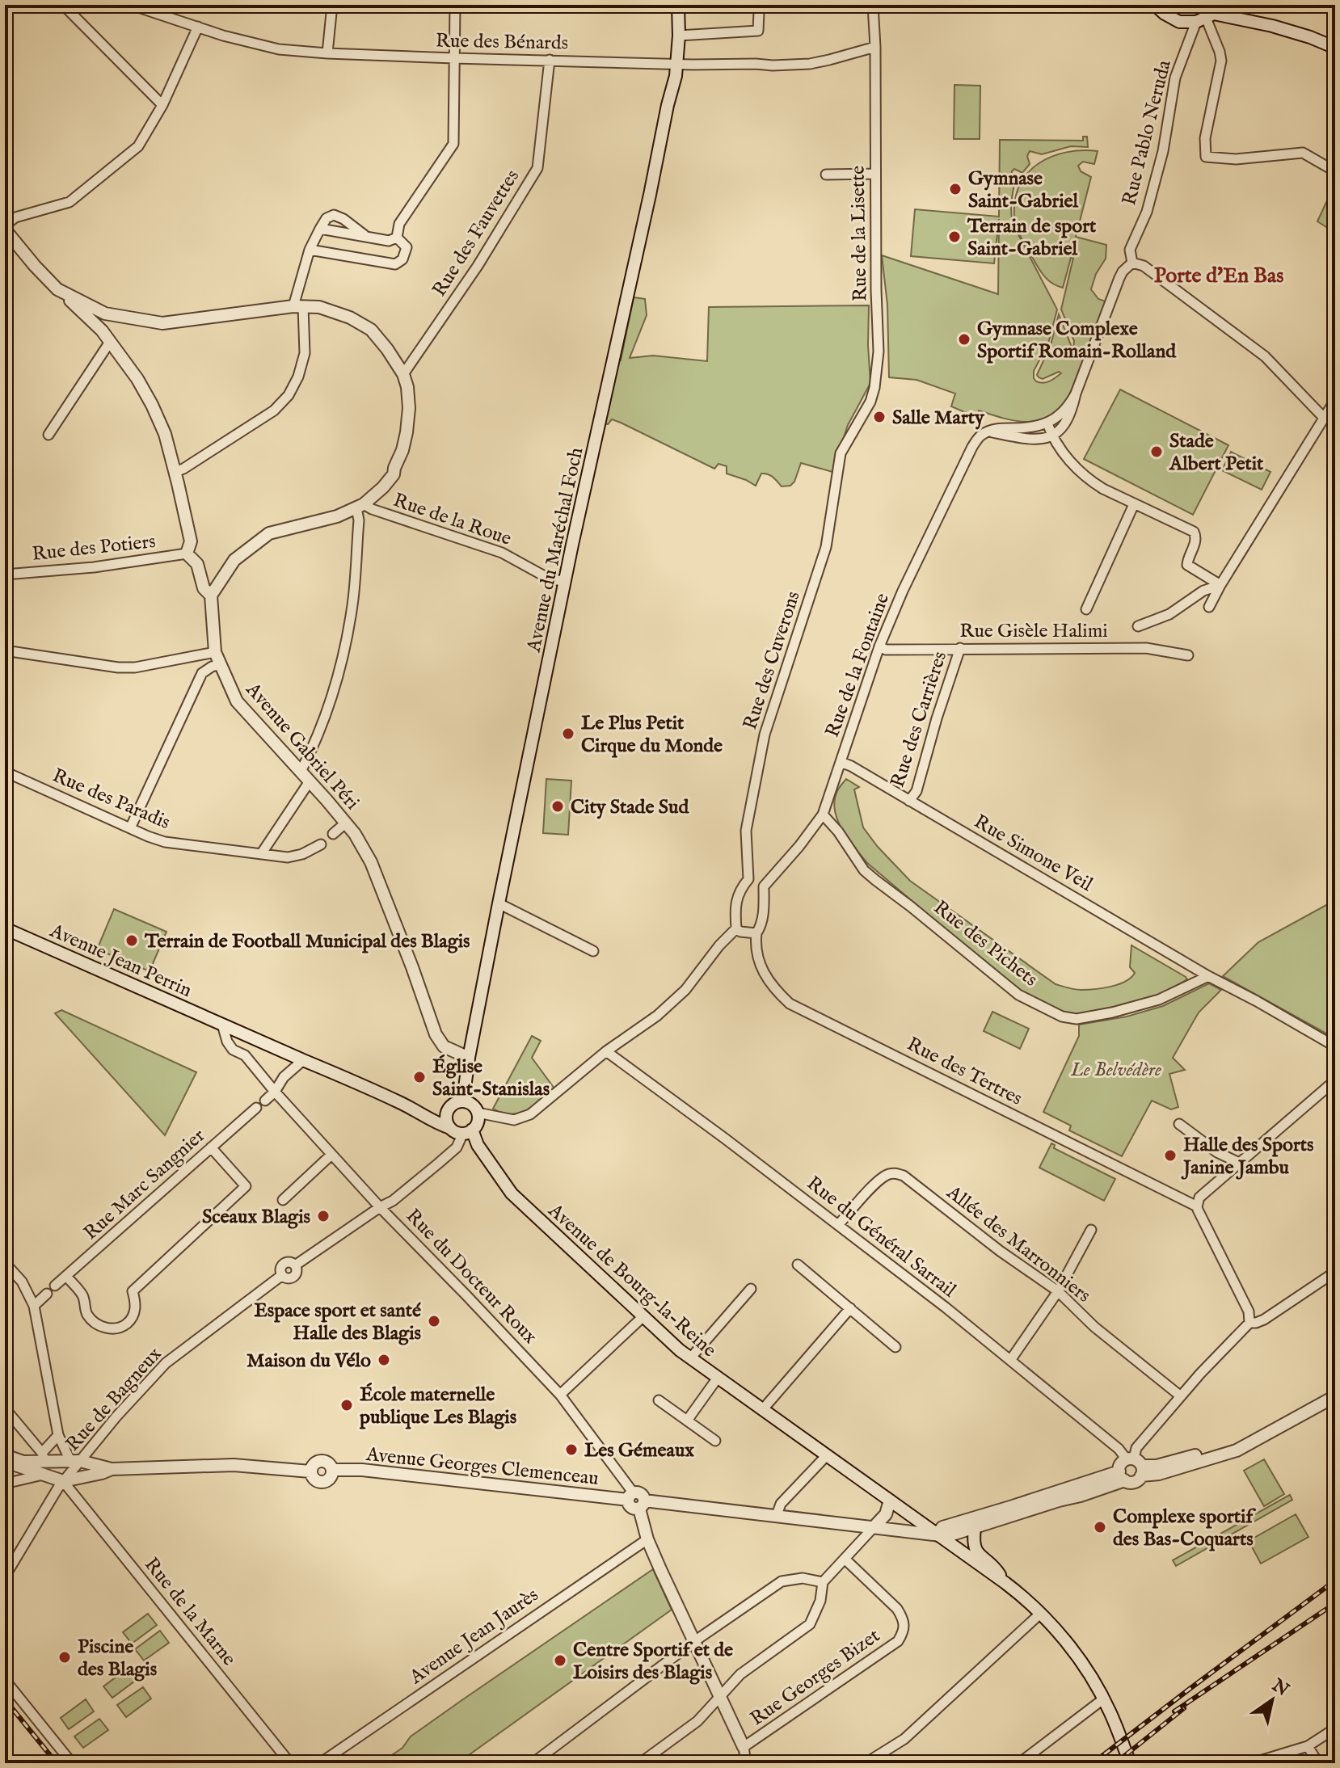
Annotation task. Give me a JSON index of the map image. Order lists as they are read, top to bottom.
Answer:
{
  "streets": {
    "street": [
      "Rue des Bénards",
      "Rue Pablo Neruda",
      "Rue des Fauvettes",
      "Rue de la Lisette",
      "Rue de la Roue",
      "Rue des Potiers",
      "Avenue du Maréchal Foch",
      "Rue Gisèle Halimi",
      "Rue des Cuverons",
      "Rue de la Fontaine",
      "Rue des Carrières",
      "Avenue Gabriel Péri",
      "Rue des Paradis",
      "Rue Simone Veil",
      "Rue des Pichets",
      "Avenue Jean Perrin",
      "Rue des Tertres",
      "Rue Marc Sangnier",
      "Rue du Général Sarrail",
      "Allée des Marronniers",
      "Rue du Docteur Roux",
      "Avenue de Bourg-la-Reine",
      "Rue de Bagneux",
      "Avenue Georges Clemenceau",
      "Rue de la Marne",
      "Avenue Jean Jaurès",
      "Rue Georges Bizet"
    ]
  },
  "crossings": [
    ["Rue des Bénards", "Rue des Fauvettes"],
    ["Rue des Bénards", "Rue de la Lisette"],
    ["Rue des Bénards", "Avenue du Maréchal Foch"],
    ["Rue de la Lisette", "Rue des Cuverons"],
    ["Rue de la Roue", "Avenue du Maréchal Foch"],
    ["Avenue du Maréchal Foch", "Avenue Gabriel Péri"],
    ["Avenue du Maréchal Foch", "Avenue Jean Perrin"],
    ["Avenue du Maréchal Foch", "Avenue de Bourg-la-Reine"],
    ["Avenue du Maréchal Foch", "Rue de Bagneux"],
    ["Rue Gisèle Halimi", "Rue de la Fontaine"],
    ["Rue Gisèle Halimi", "Rue des Carrières"],
    ["Rue de la Fontaine", "Rue Simone Veil"],
    ["Rue de la Fontaine", "Rue des Pichets"],
    ["Rue des Carrières", "Rue Simone Veil"],
    ["Rue Simone Veil", "Rue des Pichets"],
    ["Avenue Jean Perrin", "Avenue de Bourg-la-Reine"],
    ["Avenue Jean Perrin", "Rue de Bagneux"],
    ["Rue du Général Sarrail", "Allée des Marronniers"],
    ["Rue du Docteur Roux", "Rue de Bagneux"],
    ["Rue du Docteur Roux", "Avenue Georges Clemenceau"],
    ["Avenue de Bourg-la-Reine", "Rue de Bagneux"],
    ["Rue de Bagneux", "Rue de la Marne"]
  ],
  "districts": ["Porte d'En Bas"],
  "parks": ["Le Belvédère"],
  "places": [
    "Gymnase Saint-Gabriel",
    "Terrain de sport Saint-Gabriel",
    "Gymnase Complexe Sportif Romain-Rolland",
    "Salle Marty",
    "Stade Albert Petit",
    "Le Plus Petit Cirque du Monde",
    "City Stade Sud",
    "Terrain de Football Municipal des Blagis",
    "Église Saint-Stanislas",
    "Halle des Sports Janine Jambu",
    "Sceaux Blagis",
    "Espace sport et santé Halle des Blagis",
    "Maison du Vélo",
    "École maternelle publique Les Blagis",
    "Les Gémeaux",
    "Complexe sportif des Bas-Coquarts",
    "Piscine des Blagis",
    "Centre Sportif et de Loisirs des Blagis"
  ],
  "north": "top right"
}
